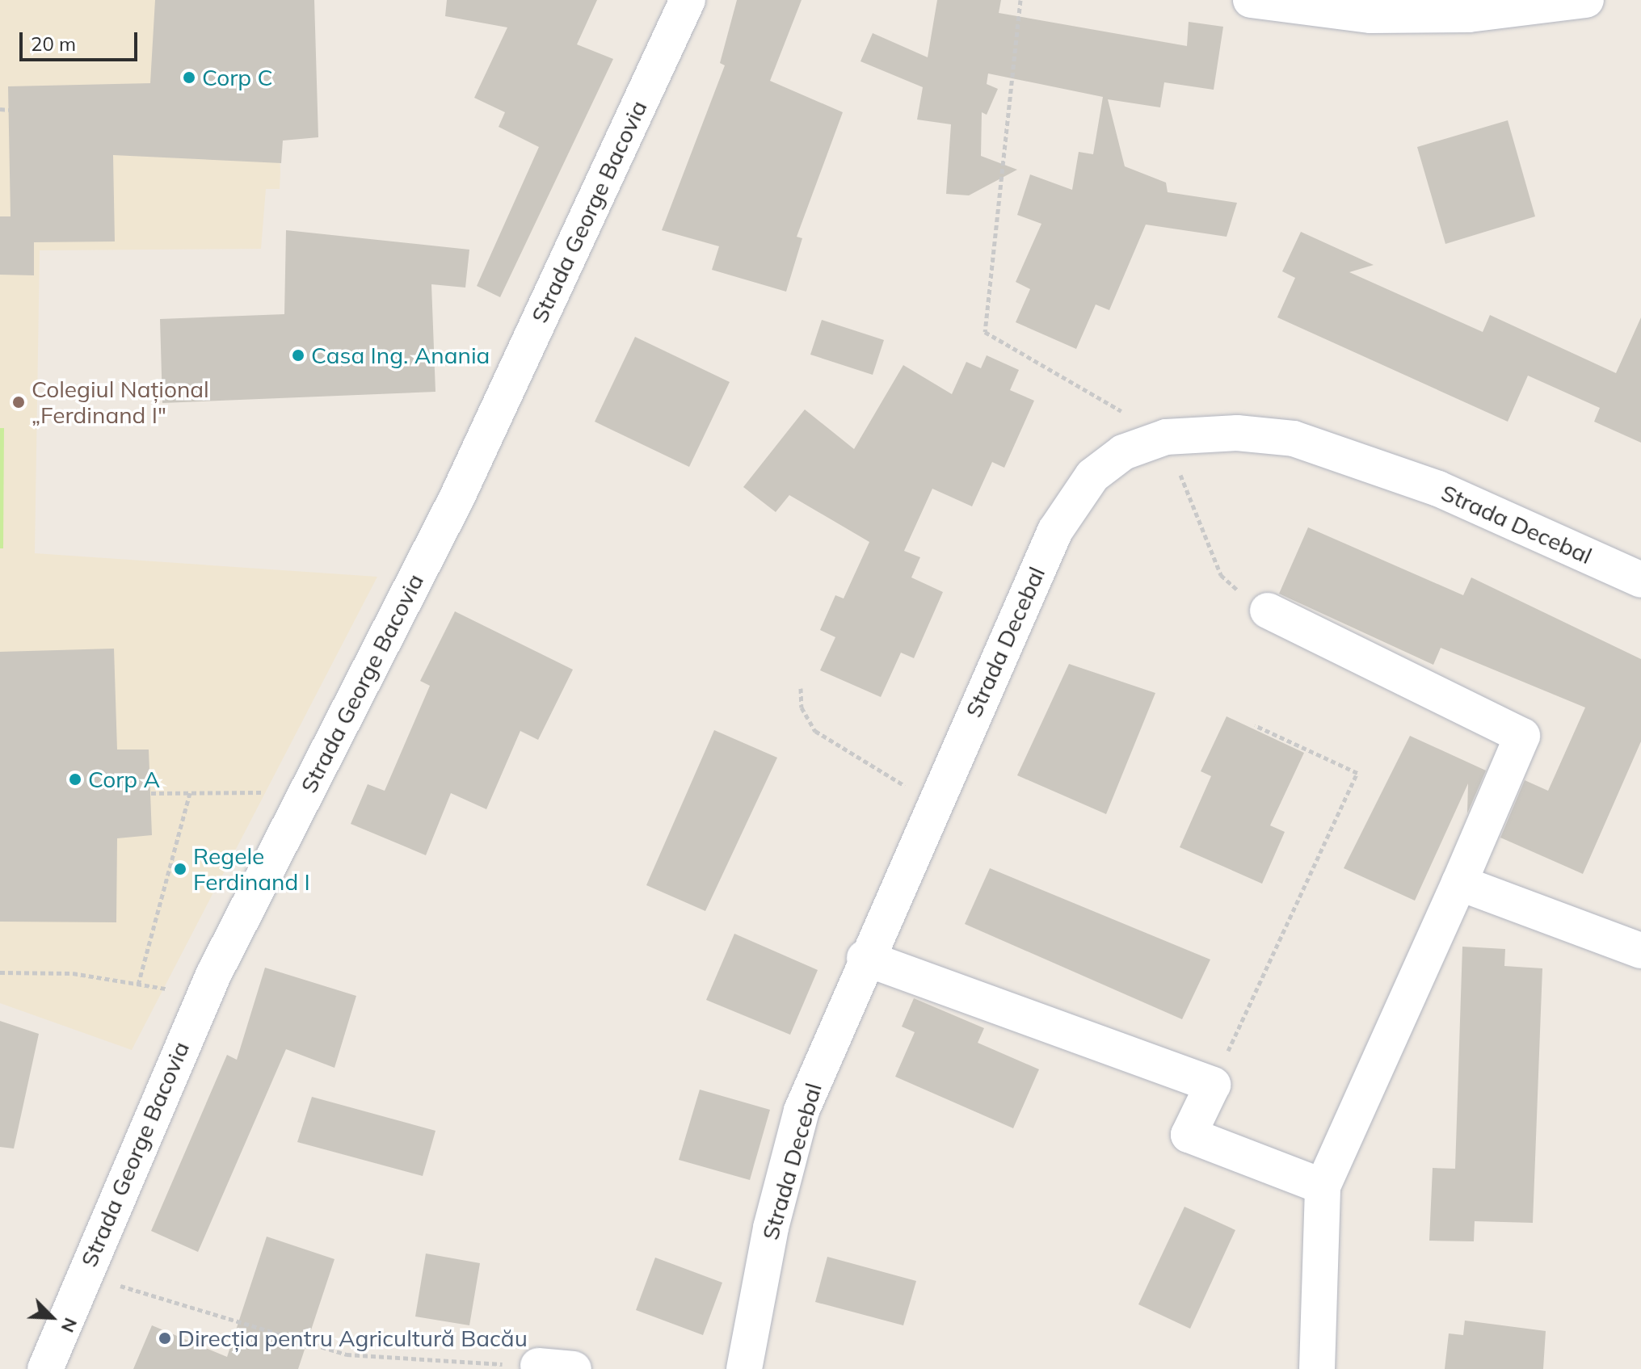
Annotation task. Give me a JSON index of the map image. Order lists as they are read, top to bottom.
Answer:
{
  "streets": {
    "street": ["Strada George Bacovia", "Strada Decebal"]
  },
  "places": [
    "Corp C",
    "Casa Ing. Anania",
    "Colegiul Național „Ferdinand I\"",
    "Corp A",
    "Regele Ferdinand I",
    "Direcția pentru Agricultură Bacău"
  ],
  "scale_bar": "20 m",
  "north": "bottom right"
}
